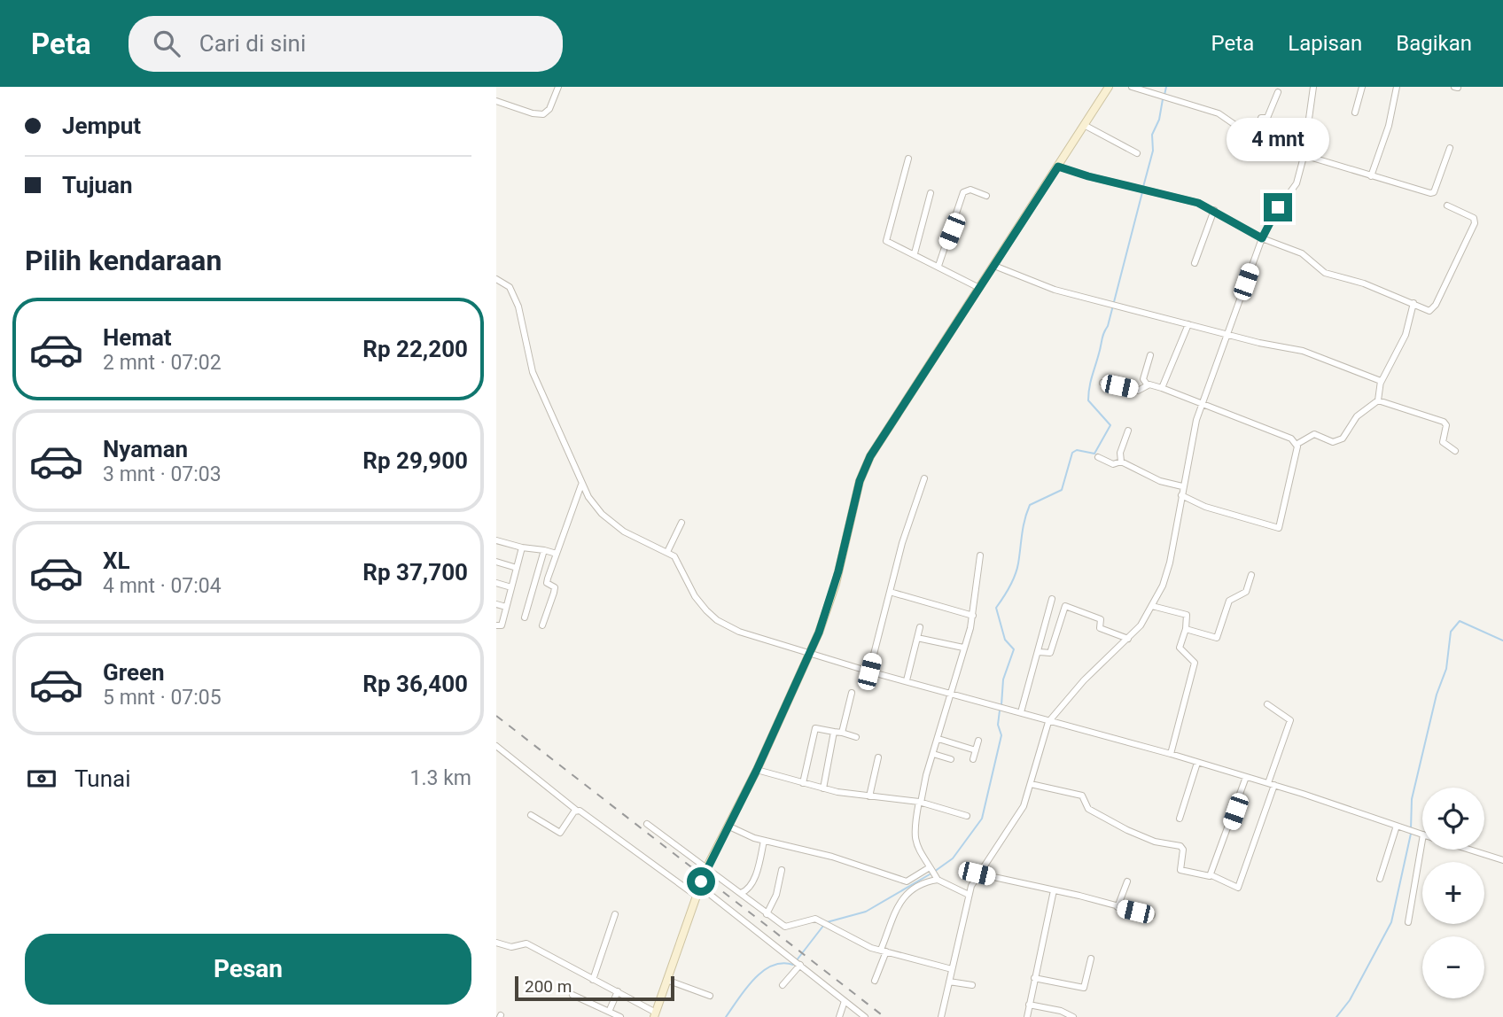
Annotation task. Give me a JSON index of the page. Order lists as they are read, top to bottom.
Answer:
{
  "scale_bar": "200 m",
  "page": {
    "header": "Peta",
    "search": "Cari di sini",
    "nav": ["Peta", "Lapisan", "Bagikan"],
    "banner": ["Jemput", "Tujuan"],
    "bubble": "4 mnt",
    "heading": "Pilih kendaraan",
    "list": [
      {
        "name": "Hemat",
        "note": "2 mnt · 07:02",
        "value": "Rp 22,200"
      },
      {
        "name": "Nyaman",
        "note": "3 mnt · 07:03",
        "value": "Rp 29,900"
      },
      {
        "name": "XL",
        "note": "4 mnt · 07:04",
        "value": "Rp 37,700"
      },
      {
        "name": "Green",
        "note": "5 mnt · 07:05",
        "value": "Rp 36,400"
      }
    ],
    "pay": ["Tunai", "1.3 km"],
    "map_buttons": ["+", "−"],
    "buttons": "Pesan",
    "scale": "200 m"
  }
}
